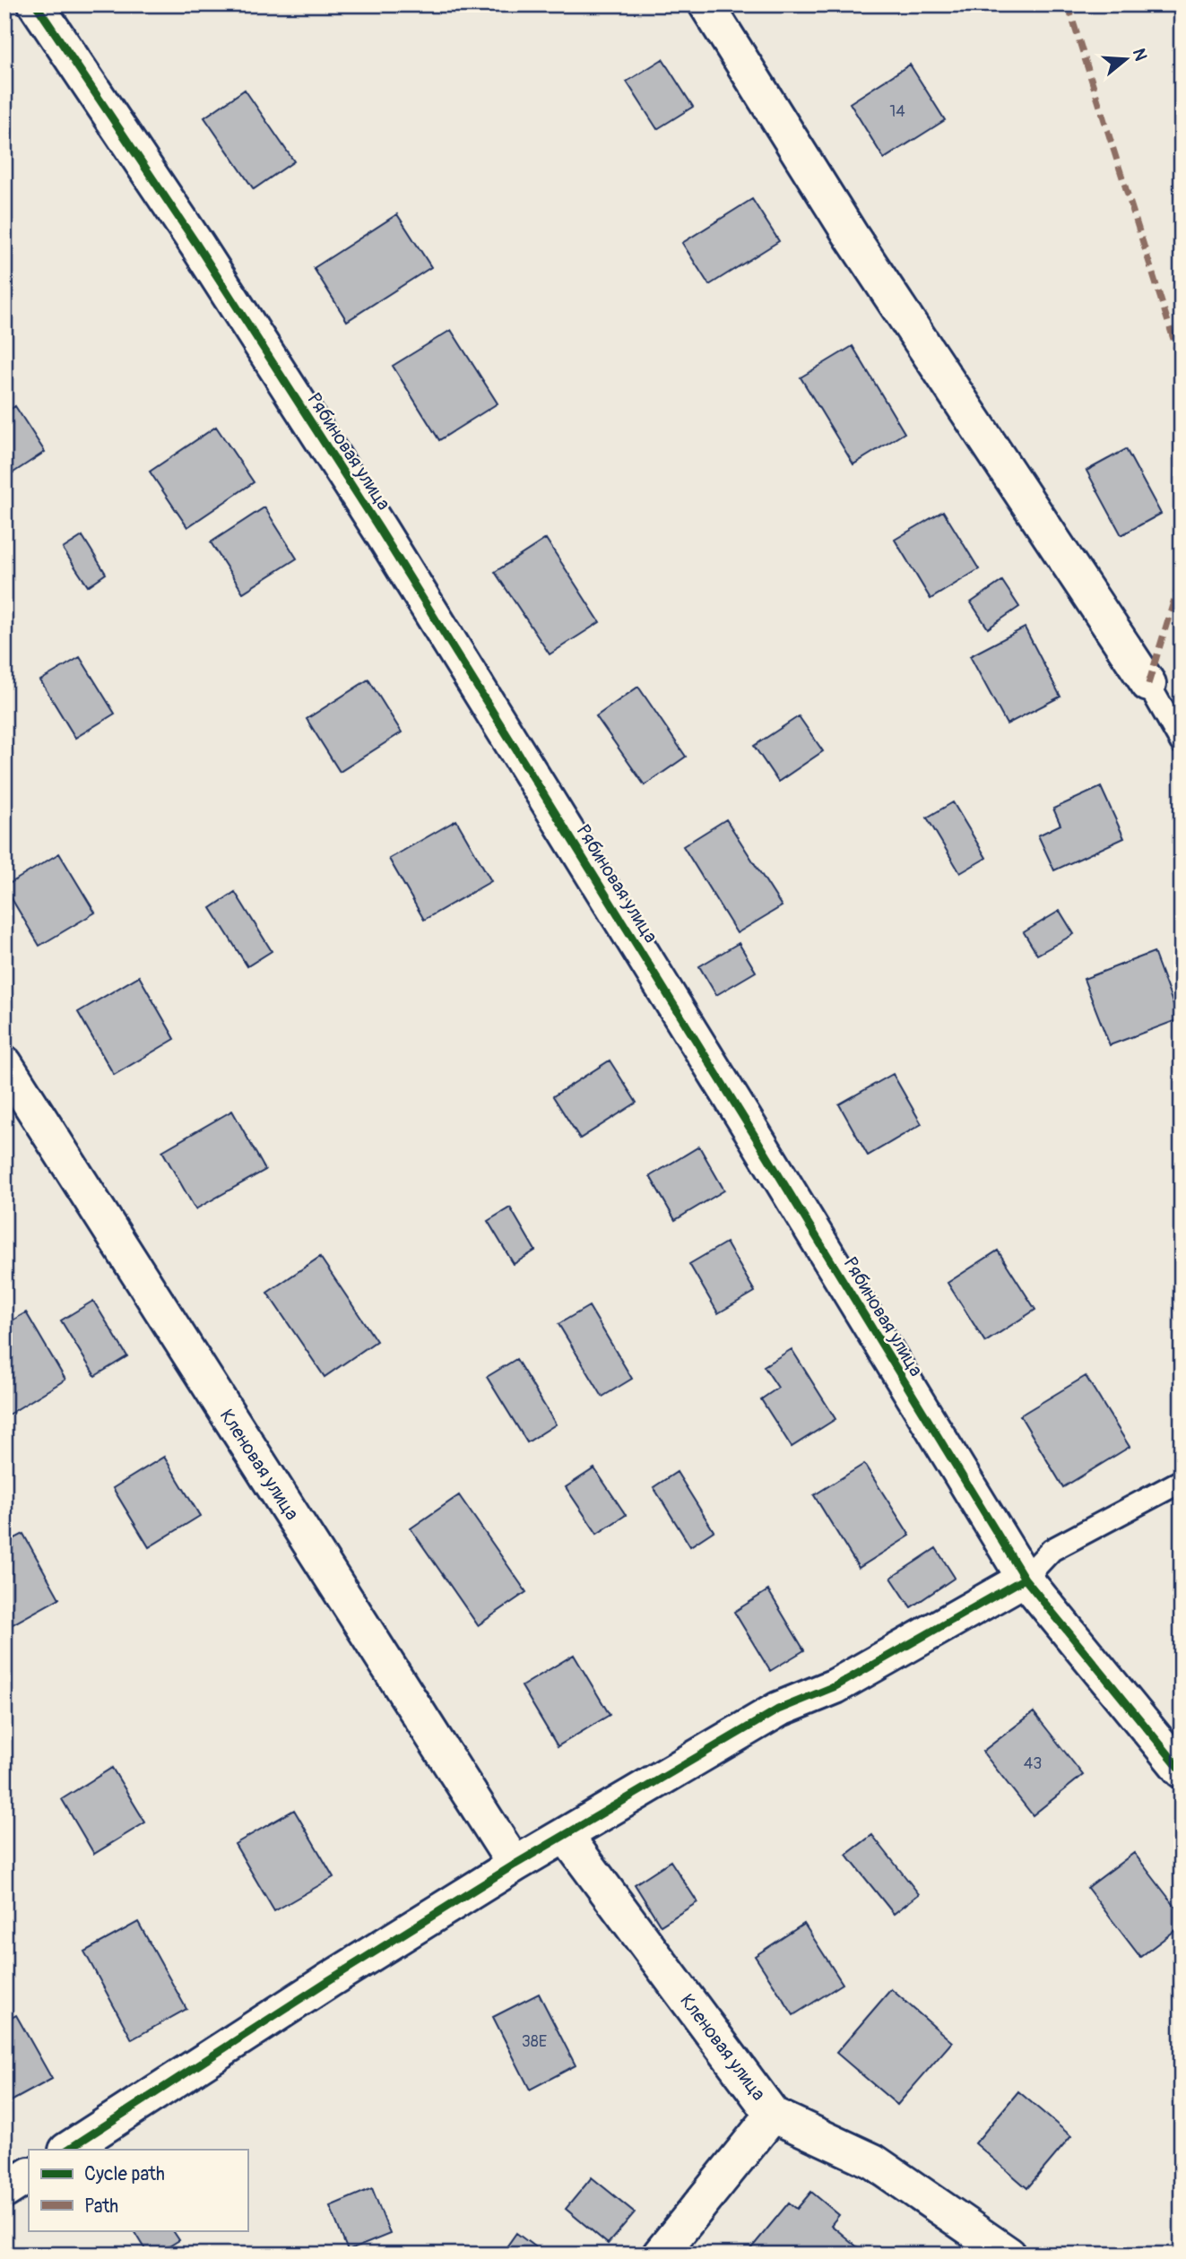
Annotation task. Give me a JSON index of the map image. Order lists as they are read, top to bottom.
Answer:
{
  "streets": {
    "street": ["Рябиновая улица", "Кленовая улица"]
  },
  "house_numbers": ["14", "43", "38Е"],
  "legend": ["Cycle path", "Path"],
  "north": "right"
}
